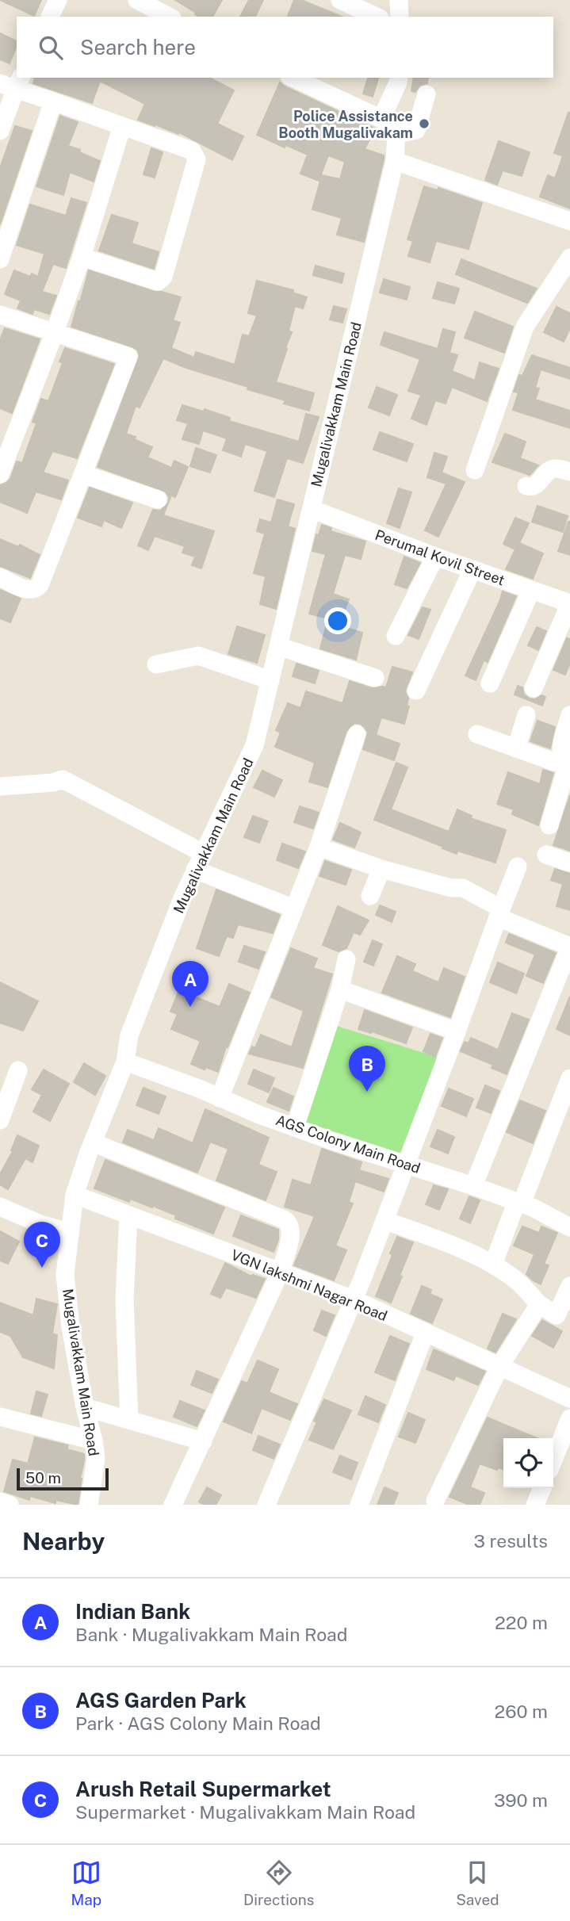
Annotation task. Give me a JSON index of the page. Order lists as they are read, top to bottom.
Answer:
{
  "streets": {
    "street": [
      "Mugalivakkam Main Road",
      "Perumal Kovil Street",
      "AGS Colony Main Road",
      "VGN lakshmi Nagar Road"
    ]
  },
  "crossings": [
    ["Mugalivakkam Main Road", "Perumal Kovil Street"],
    ["Mugalivakkam Main Road", "AGS Colony Main Road"],
    ["Mugalivakkam Main Road", "VGN lakshmi Nagar Road"]
  ],
  "places": ["Police Assistance Booth Mugalivakam"],
  "scale_bar": "50 m",
  "page": {
    "search": "Search here",
    "pins": ["A", "B", "C"],
    "scale": "50 m",
    "heading": ["Nearby", "3 results"],
    "list": [
      {
        "mark": "A",
        "name": "Indian Bank",
        "note": "Bank · Mugalivakkam Main Road",
        "value": "220 m"
      },
      {
        "mark": "B",
        "name": "AGS Garden Park",
        "note": "Park · AGS Colony Main Road",
        "value": "260 m"
      },
      {
        "mark": "C",
        "name": "Arush Retail Supermarket",
        "note": "Supermarket · Mugalivakkam Main Road",
        "value": "390 m"
      }
    ],
    "nav": ["Map", "Directions", "Saved"]
  }
}
